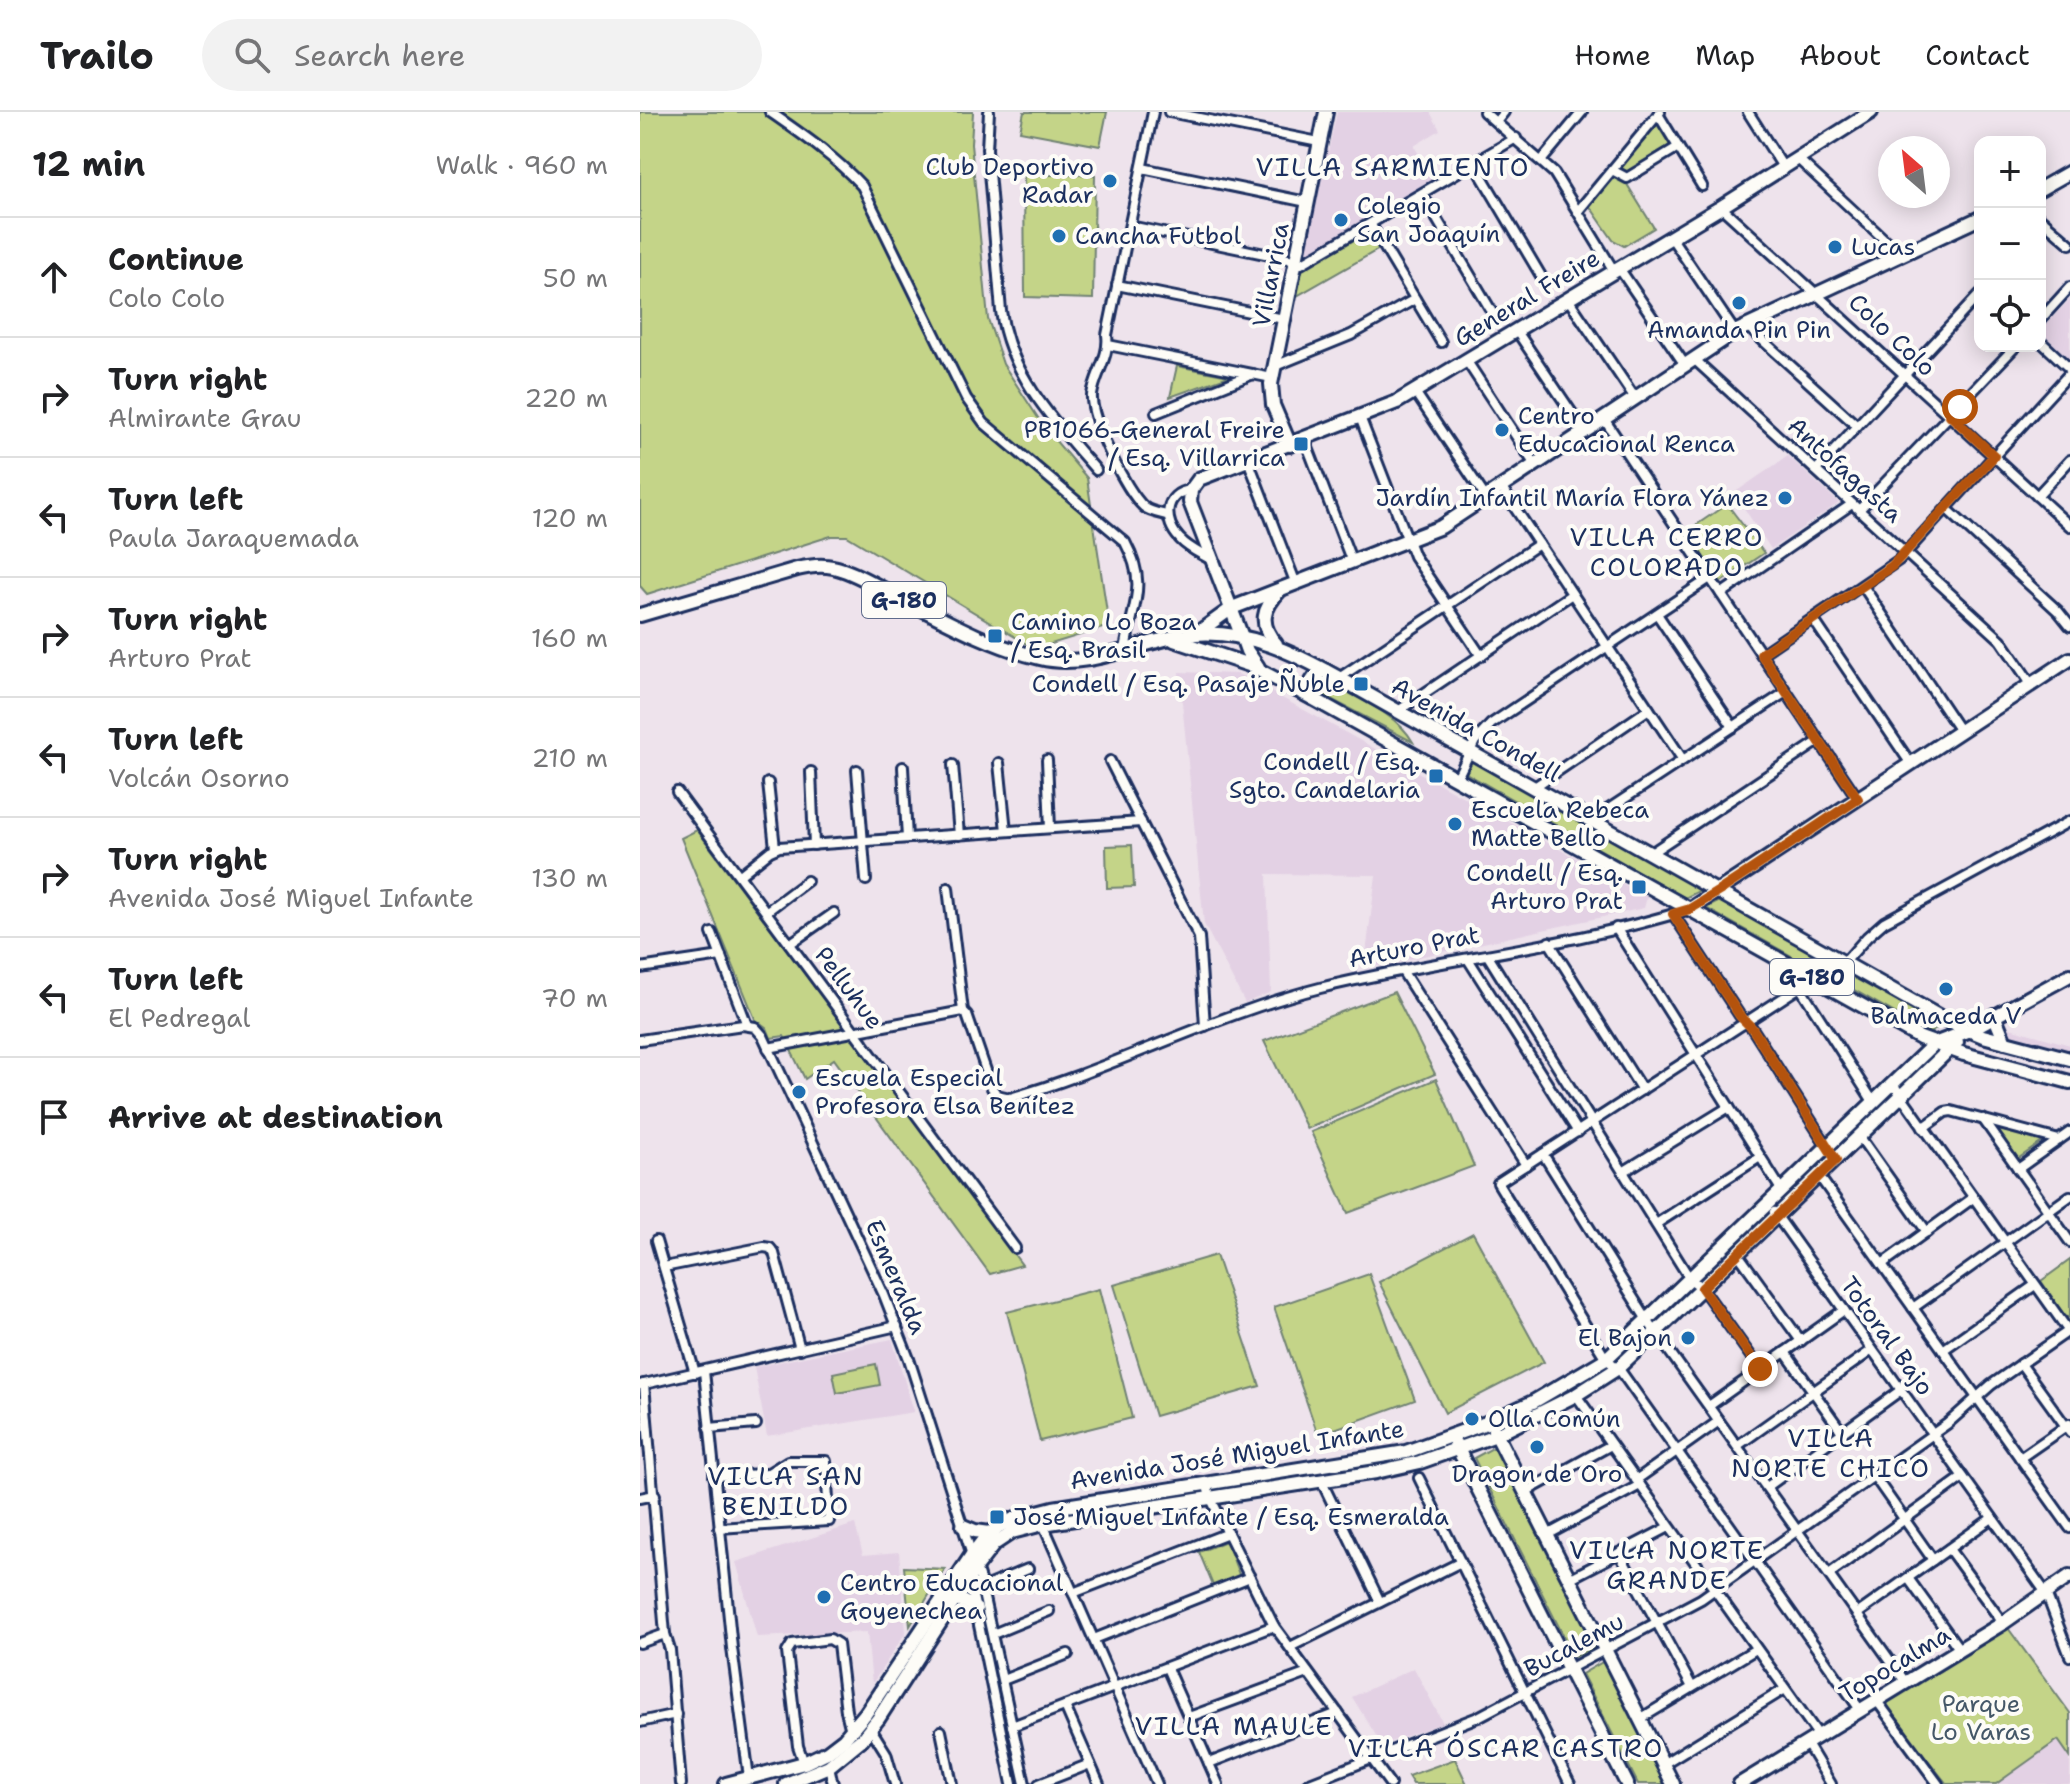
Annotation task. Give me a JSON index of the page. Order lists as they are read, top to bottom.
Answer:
{
  "streets": {
    "main road": [
      "Villarrica",
      "General Freire",
      "G-180",
      "Avenida Condell",
      "Arturo Prat",
      "Avenida José Miguel Infante",
      "Topocalma"
    ],
    "street": [
      "Colo Colo",
      "Antofagasta",
      "Pelluhue",
      "Esmeralda",
      "Totoral Bajo",
      "Bucalemu"
    ]
  },
  "crossings": [
    ["Villarrica", "General Freire"],
    ["General Freire", "Colo Colo"],
    ["General Freire", "Antofagasta"],
    ["Antofagasta", "Arturo Prat"],
    ["G-180", "Avenida Condell"],
    ["G-180", "Arturo Prat"],
    ["G-180", "Avenida José Miguel Infante"],
    ["Avenida Condell", "Arturo Prat"],
    ["Avenida Condell", "Avenida José Miguel Infante"],
    ["Esmeralda", "Avenida José Miguel Infante"],
    ["Totoral Bajo", "Avenida José Miguel Infante"],
    ["Totoral Bajo", "Bucalemu"],
    ["Totoral Bajo", "Topocalma"]
  ],
  "districts": [
    "VILLA SARMIENTO",
    "VILLA CERRO COLORADO",
    "VILLA NORTE CHICO",
    "VILLA SAN BENILDO",
    "VILLA NORTE GRANDE",
    "VILLA MAULE",
    "VILLA ÓSCAR CASTRO"
  ],
  "parks": ["Parque Lo Varas"],
  "places": {
    "other": [
      "Club Deportivo Radar",
      "Colegio San Joaquín",
      "Cancha Futbol",
      "Lucas",
      "Amanda Pin Pin",
      "Centro Educacional Renca",
      "Jardín Infantil María Flora Yánez",
      "Escuela Rebeca Matte Bello",
      "Balmaceda V",
      "Escuela Especial Profesora Elsa Benítez",
      "El Bajon",
      "Olla Común",
      "Dragon de Oro",
      "Centro Educacional Goyenechea"
    ],
    "transit": [
      "PB1066-General Freire / Esq. Villarrica",
      "Camino Lo Boza / Esq. Brasil",
      "Condell / Esq. Pasaje Ñuble",
      "Condell / Esq. Sgto. Candelaria",
      "Condell / Esq. Arturo Prat",
      "José Miguel Infante / Esq. Esmeralda"
    ]
  },
  "north": "top left",
  "page": {
    "header": "Trailo",
    "search": "Search here",
    "nav": [
      "Home",
      "Map",
      "About",
      "Contact"
    ],
    "heading": ["12 min", "Walk · 960 m"],
    "map_buttons": ["+", "−"],
    "list": [
      ["Continue", "Colo Colo", "50 m"],
      ["Turn right", "Almirante Grau", "220 m"],
      ["Turn left", "Paula Jaraquemada", "120 m"],
      ["Turn right", "Arturo Prat", "160 m"],
      ["Turn left", "Volcán Osorno", "210 m"],
      ["Turn right", "Avenida José Miguel Infante", "130 m"],
      ["Turn left", "El Pedregal", "70 m"],
      "Arrive at destination"
    ]
  }
}
